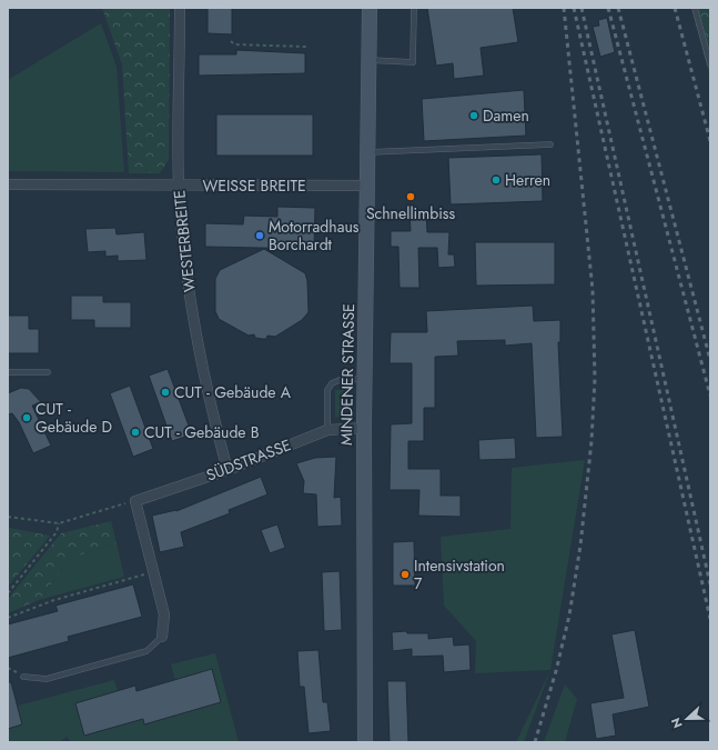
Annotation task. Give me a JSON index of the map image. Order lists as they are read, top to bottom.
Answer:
{
  "streets": {
    "main road": ["MINDENER STRASSE"],
    "street": ["WEISSE BREITE", "WESTERBREITE", "SÜDSTRASSE"]
  },
  "crossings": [
    ["WEISSE BREITE", "WESTERBREITE"],
    ["WEISSE BREITE", "MINDENER STRASSE"],
    ["WESTERBREITE", "SÜDSTRASSE"],
    ["MINDENER STRASSE", "SÜDSTRASSE"]
  ],
  "places": [
    "Damen",
    "Herren",
    "Schnellimbiss",
    "Motorradhaus Borchardt",
    "CUT - Gebäude A",
    "CUT - Gebäude D",
    "CUT - Gebäude B",
    "Intensivstation 7"
  ],
  "north": "left"
}
